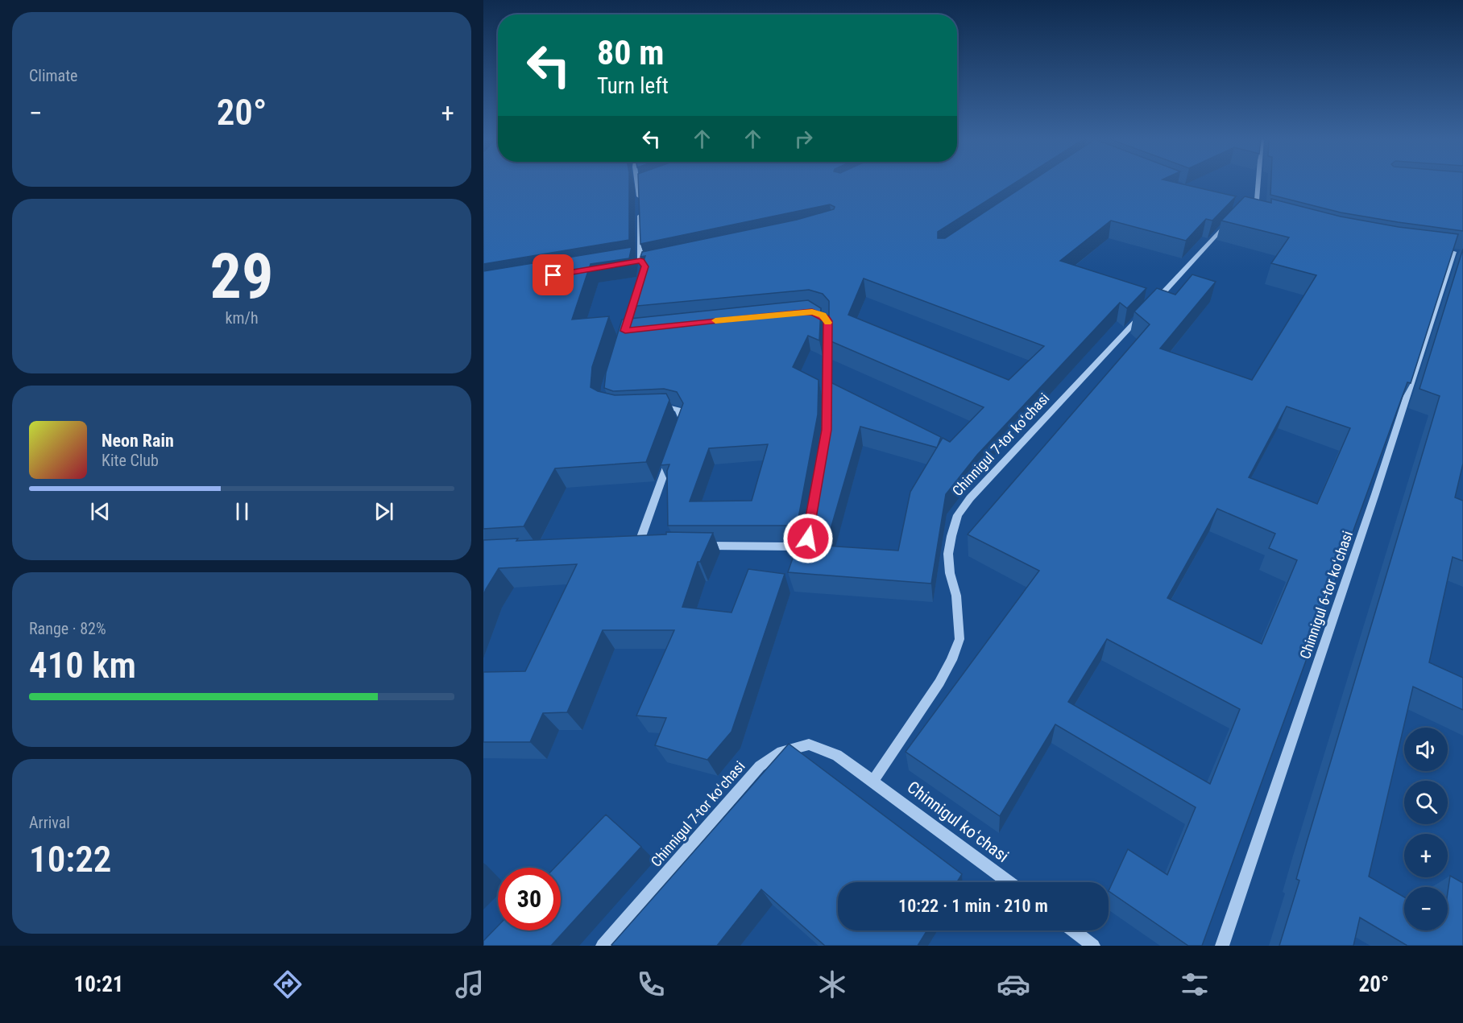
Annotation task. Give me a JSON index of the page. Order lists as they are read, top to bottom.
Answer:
{
  "streets": {
    "street": ["Chinnigul 7-tor koʻchasi", "Chinnigul 6-tor koʻchasi", "Chinnigul koʻchasi"]
  },
  "crossings": [
    ["Chinnigul 7-tor koʻchasi", "Chinnigul koʻchasi"]
  ],
  "page": {
    "tile": [
      "Climate",
      ["29", "km/h"],
      ["Range · 82%", "410 km"],
      ["Arrival", "10:22"]
    ],
    "turn": ["80 m", "Turn left"],
    "heat": ["−", "20°", "+"],
    "song": ["Neon Rain", "Kite Club"],
    "map_buttons": ["+", "−"],
    "limit": "30",
    "trip": "10:22 · 1 min · 210 m",
    "tabs": ["10:21", "20°"]
  }
}
